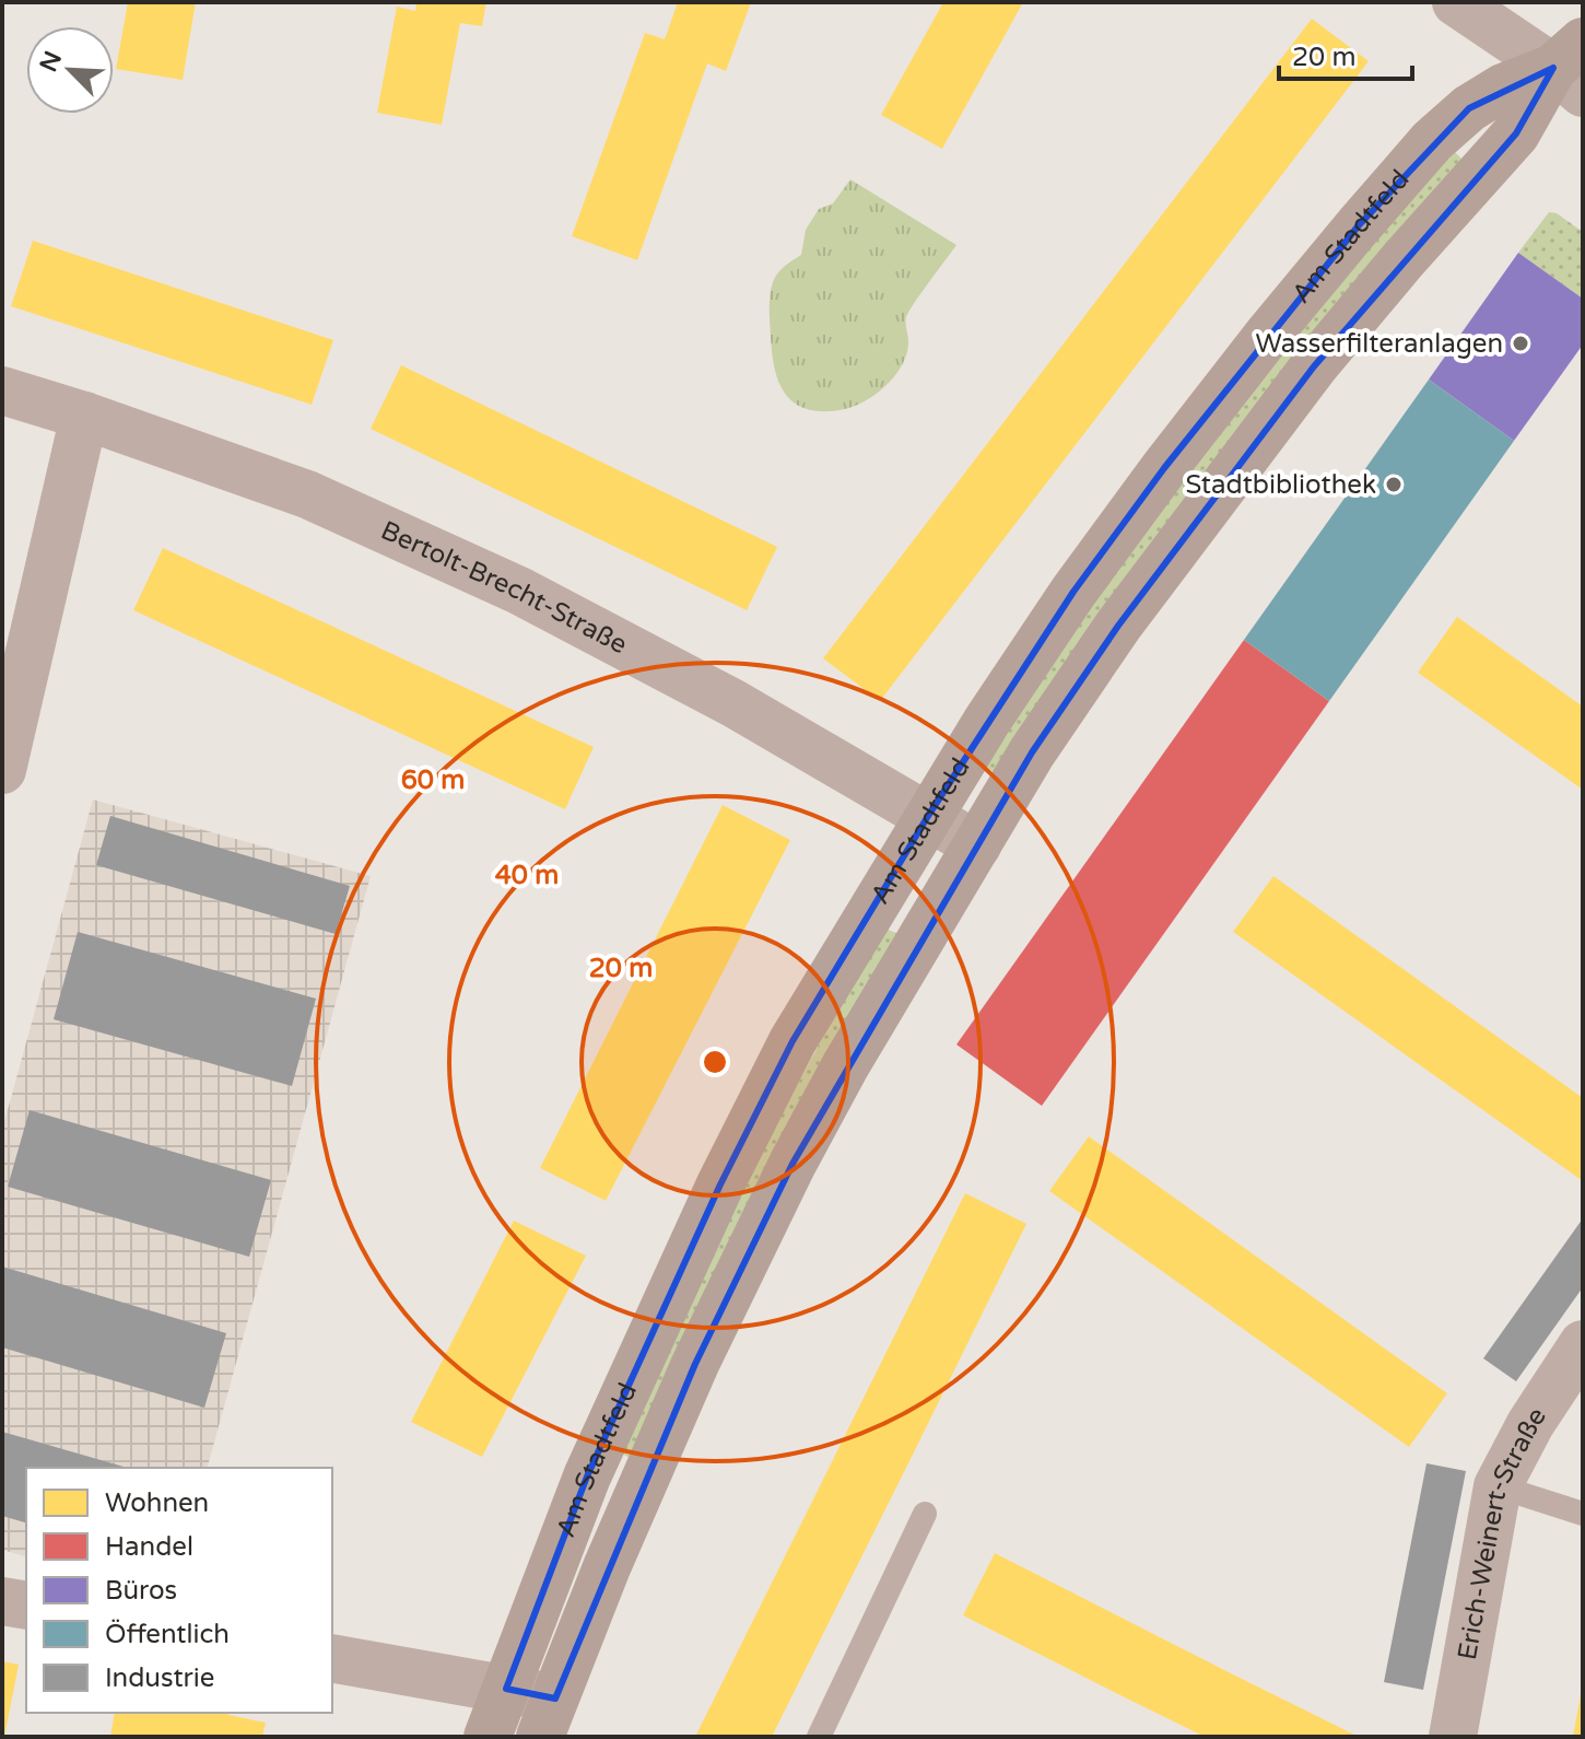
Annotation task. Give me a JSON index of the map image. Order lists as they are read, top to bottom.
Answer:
{
  "streets": {
    "street": ["Am Stadtfeld", "Bertolt-Brecht-Straße", "Erich-Weinert-Straße"]
  },
  "crossings": [
    ["Am Stadtfeld", "Bertolt-Brecht-Straße"]
  ],
  "places": ["Wasserfilteranlagen", "Stadtbibliothek"],
  "legend": [
    "Wohnen",
    "Handel",
    "Büros",
    "Öffentlich",
    "Industrie"
  ],
  "scale_bar": "20 m",
  "north": "top left",
  "rings": ["60 m", "40 m", "20 m"]
}
